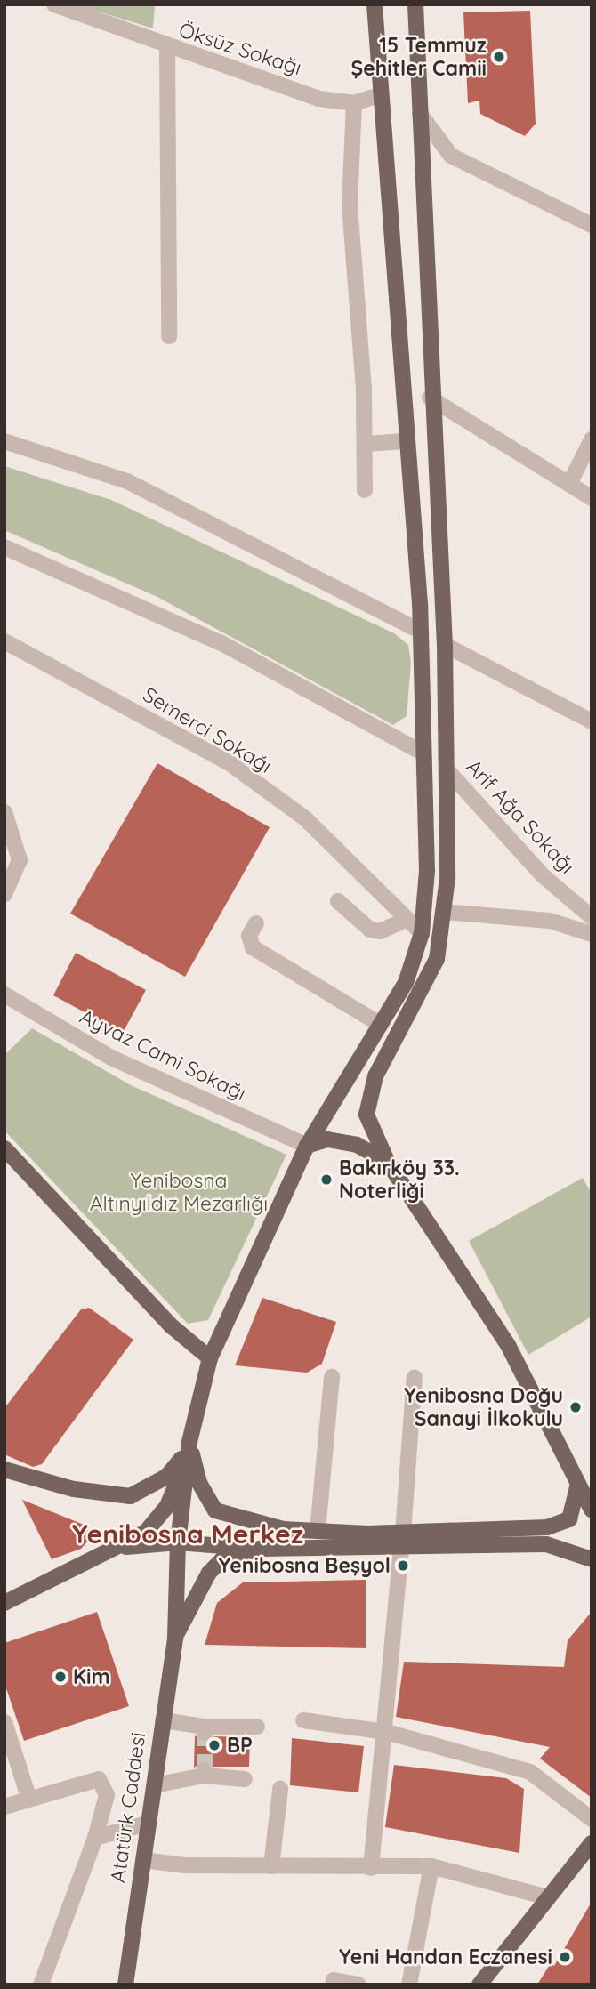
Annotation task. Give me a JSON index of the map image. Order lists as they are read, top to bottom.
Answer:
{
  "streets": {
    "main road": ["Atatürk Caddesi"],
    "street": [
      "Öksüz Sokağı",
      "Semerci Sokağı",
      "Arif Ağa Sokağı",
      "Ayvaz Cami Sokağı"
    ]
  },
  "districts": ["Yenibosna Merkez"],
  "parks": ["Yenibosna Altınyıldız Mezarlığı"],
  "places": [
    "15 Temmuz Şehitler Camii",
    "Bakırköy 33. Noterliği",
    "Yenibosna Doğu Sanayi İlkokulu",
    "Yenibosna Beşyol",
    "Kim",
    "BP",
    "Yeni Handan Eczanesi"
  ]
}
